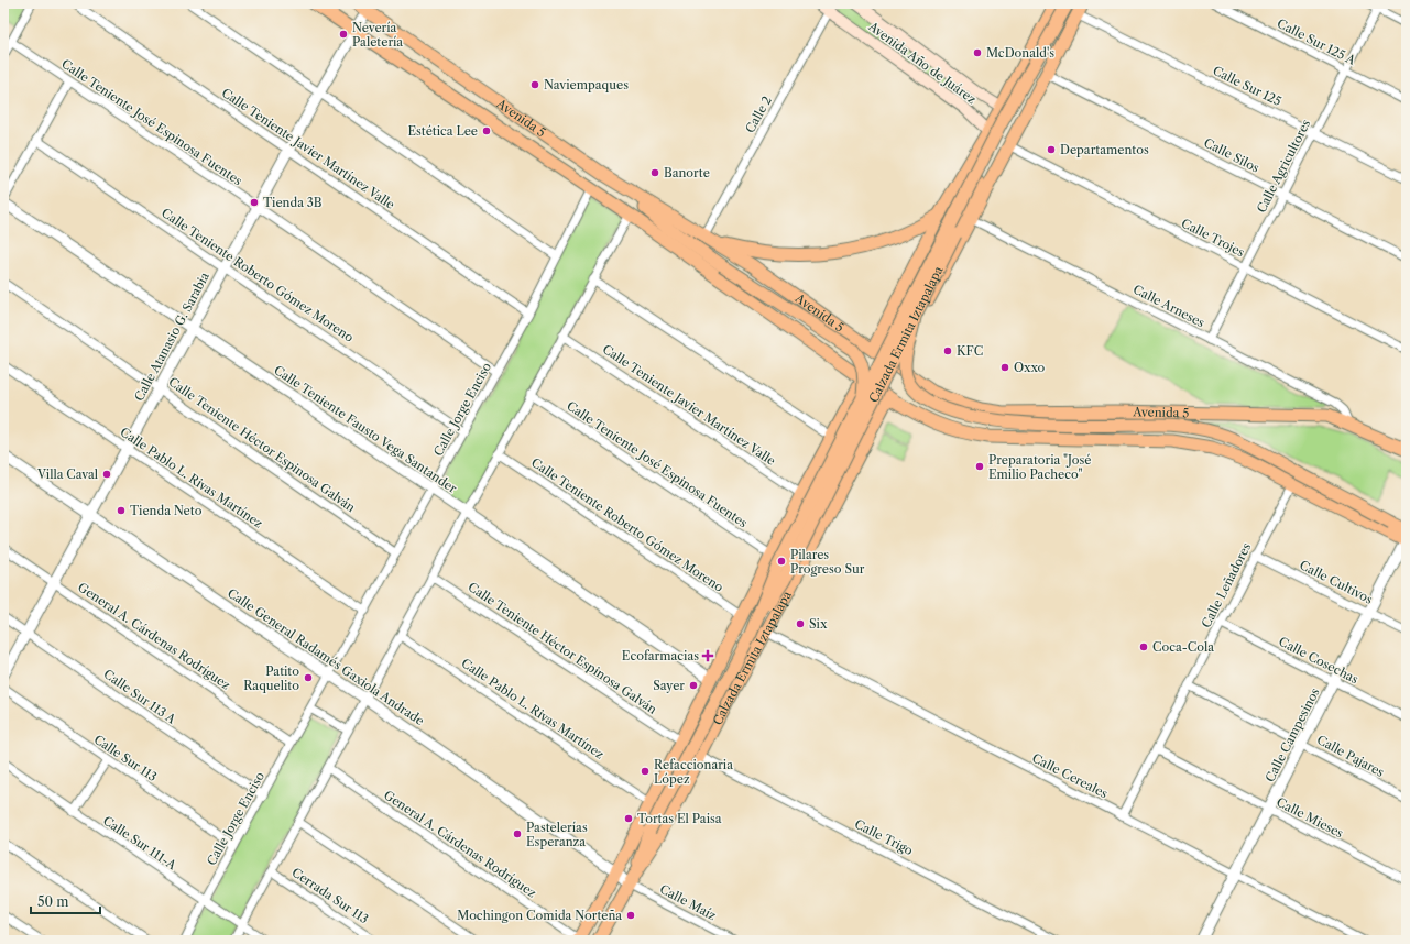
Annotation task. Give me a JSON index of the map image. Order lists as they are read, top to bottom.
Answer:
{
  "streets": {
    "main road": ["Avenida Año de Juárez", "Avenida 5", "Calzada Ermita Iztapalapa"],
    "street": [
      "Calle Sur 125 A",
      "Calle Sur 125",
      "Calle 2",
      "Calle Teniente José Espinosa Fuentes",
      "Calle Teniente Javier Martínez Valle",
      "Calle Silos",
      "Calle Agricultores",
      "Calle Trojes",
      "Calle Teniente Roberto Gómez Moreno",
      "Calle Arneses",
      "Calle Atanasio G. Sarabia",
      "Calle Jorge Enciso",
      "Calle Teniente Fausto Vega Santander",
      "Calle Teniente Héctor Espinosa Galván",
      "Calle Pablo L. Rivas Martínez",
      "Calle Cultivos",
      "Calle Leñadores",
      "General A. Cárdenas Rodríguez",
      "Calle General Radamés Gaxiola Andrade",
      "Calle Cosechas",
      "Calle Sur 113 A",
      "Calle Campesinos",
      "Calle Pajares",
      "Calle Sur 113",
      "Calle Cereales",
      "Calle Mieses",
      "Calle Trigo",
      "Calle Sur 111-A",
      "Cerrada Sur 113",
      "Calle Maíz"
    ]
  },
  "crossings": [
    ["Calle Sur 125 A", "Calle Agricultores"],
    ["Avenida Año de Juárez", "Calle 2"],
    ["Avenida Año de Juárez", "Calzada Ermita Iztapalapa"],
    ["Calle Sur 125", "Calle Agricultores"],
    ["Calle Sur 125", "Calzada Ermita Iztapalapa"],
    ["Calle 2", "Avenida 5"],
    ["Avenida 5", "Calle Arneses"],
    ["Avenida 5", "Calzada Ermita Iztapalapa"],
    ["Avenida 5", "Calle Atanasio G. Sarabia"],
    ["Avenida 5", "Calle Jorge Enciso"],
    ["Avenida 5", "Calle Leñadores"],
    ["Avenida 5", "Calle Campesinos"],
    ["Calle Teniente José Espinosa Fuentes", "Calzada Ermita Iztapalapa"],
    ["Calle Teniente José Espinosa Fuentes", "Calle Atanasio G. Sarabia"],
    ["Calle Teniente José Espinosa Fuentes", "Calle Jorge Enciso"],
    ["Calle Teniente Javier Martínez Valle", "Calzada Ermita Iztapalapa"],
    ["Calle Teniente Javier Martínez Valle", "Calle Atanasio G. Sarabia"],
    ["Calle Teniente Javier Martínez Valle", "Calle Jorge Enciso"],
    ["Calle Silos", "Calle Agricultores"],
    ["Calle Silos", "Calzada Ermita Iztapalapa"],
    ["Calle Agricultores", "Calle Trojes"],
    ["Calle Agricultores", "Calle Arneses"],
    ["Calle Trojes", "Calzada Ermita Iztapalapa"],
    ["Calle Teniente Roberto Gómez Moreno", "Calzada Ermita Iztapalapa"],
    ["Calle Teniente Roberto Gómez Moreno", "Calle Atanasio G. Sarabia"],
    ["Calle Teniente Roberto Gómez Moreno", "Calle Jorge Enciso"],
    ["Calle Arneses", "Calzada Ermita Iztapalapa"],
    ["Calzada Ermita Iztapalapa", "Calle Teniente Fausto Vega Santander"],
    ["Calzada Ermita Iztapalapa", "Calle Teniente Héctor Espinosa Galván"],
    ["Calzada Ermita Iztapalapa", "Calle Pablo L. Rivas Martínez"],
    ["Calzada Ermita Iztapalapa", "General A. Cárdenas Rodríguez"],
    ["Calzada Ermita Iztapalapa", "Calle General Radamés Gaxiola Andrade"],
    ["Calzada Ermita Iztapalapa", "Calle Cereales"],
    ["Calzada Ermita Iztapalapa", "Calle Trigo"],
    ["Calzada Ermita Iztapalapa", "Calle Maíz"],
    ["Calle Atanasio G. Sarabia", "Calle Teniente Fausto Vega Santander"],
    ["Calle Atanasio G. Sarabia", "Calle Teniente Héctor Espinosa Galván"],
    ["Calle Atanasio G. Sarabia", "Calle Pablo L. Rivas Martínez"],
    ["Calle Atanasio G. Sarabia", "General A. Cárdenas Rodríguez"],
    ["Calle Atanasio G. Sarabia", "Calle General Radamés Gaxiola Andrade"],
    ["Calle Atanasio G. Sarabia", "Calle Sur 113 A"],
    ["Calle Jorge Enciso", "Calle Teniente Fausto Vega Santander"],
    ["Calle Jorge Enciso", "Calle Teniente Héctor Espinosa Galván"],
    ["Calle Jorge Enciso", "Calle Pablo L. Rivas Martínez"],
    ["Calle Jorge Enciso", "General A. Cárdenas Rodríguez"],
    ["Calle Jorge Enciso", "Calle General Radamés Gaxiola Andrade"],
    ["Calle Jorge Enciso", "Calle Sur 113 A"],
    ["Calle Jorge Enciso", "Calle Sur 113"],
    ["Calle Jorge Enciso", "Calle Sur 111-A"],
    ["Calle Cultivos", "Calle Leñadores"],
    ["Calle Cultivos", "Calle Campesinos"],
    ["Calle Leñadores", "Calle Cosechas"],
    ["Calle Leñadores", "Calle Pajares"],
    ["Calle Leñadores", "Calle Cereales"],
    ["Calle Leñadores", "Calle Mieses"],
    ["Calle General Radamés Gaxiola Andrade", "Calle Maíz"],
    ["Calle Cosechas", "Calle Campesinos"],
    ["Calle Campesinos", "Calle Pajares"],
    ["Calle Campesinos", "Calle Cereales"],
    ["Calle Campesinos", "Calle Mieses"]
  ],
  "places": {
    "other": [
      "Nevería Paletería",
      "McDonald's",
      "Naviempaques",
      "Estética Lee",
      "Departamentos",
      "Banorte",
      "Tienda 3B",
      "KFC",
      "Oxxo",
      "Preparatoria \"José Emilio Pacheco\"",
      "Villa Caval",
      "Tienda Neto",
      "Pilares Progreso Sur",
      "Six",
      "Coca-Cola",
      "Patito Raquelito",
      "Sayer",
      "Refaccionaria López",
      "Tortas El Paisa",
      "Pastelerías Esperanza",
      "Mochingon Comida Norteña"
    ],
    "health": ["Ecofarmacias"]
  },
  "scale_bar": "50 m"
}
